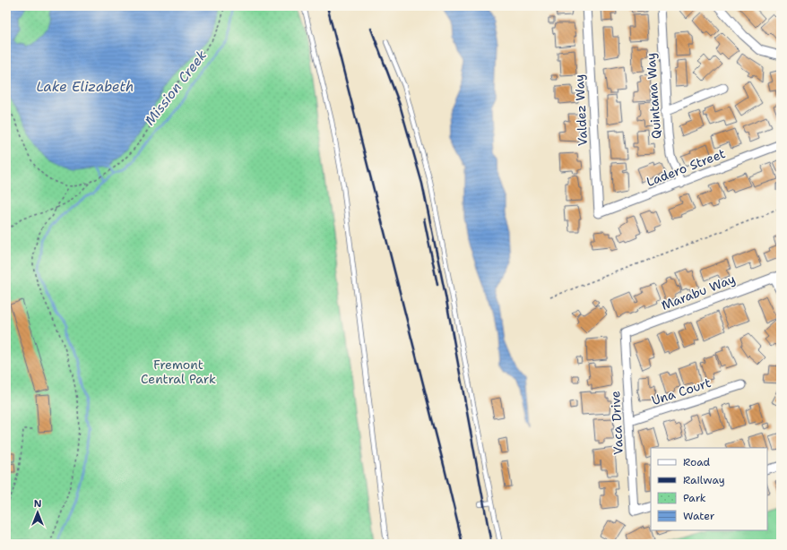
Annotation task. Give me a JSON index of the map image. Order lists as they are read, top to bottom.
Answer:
{
  "streets": {
    "street": [
      "Quintana Way",
      "Valdez Way",
      "Ladero Street",
      "Marabu Way",
      "Una Court",
      "Vaca Drive"
    ]
  },
  "crossings": [
    ["Quintana Way", "Ladero Street"],
    ["Valdez Way", "Ladero Street"],
    ["Marabu Way", "Vaca Drive"],
    ["Una Court", "Vaca Drive"]
  ],
  "water": ["Lake Elizabeth", "Mission Creek"],
  "parks": ["Fremont Central Park"],
  "legend": [
    "Road",
    "Railway",
    "Park",
    "Water"
  ],
  "north": "top"
}
